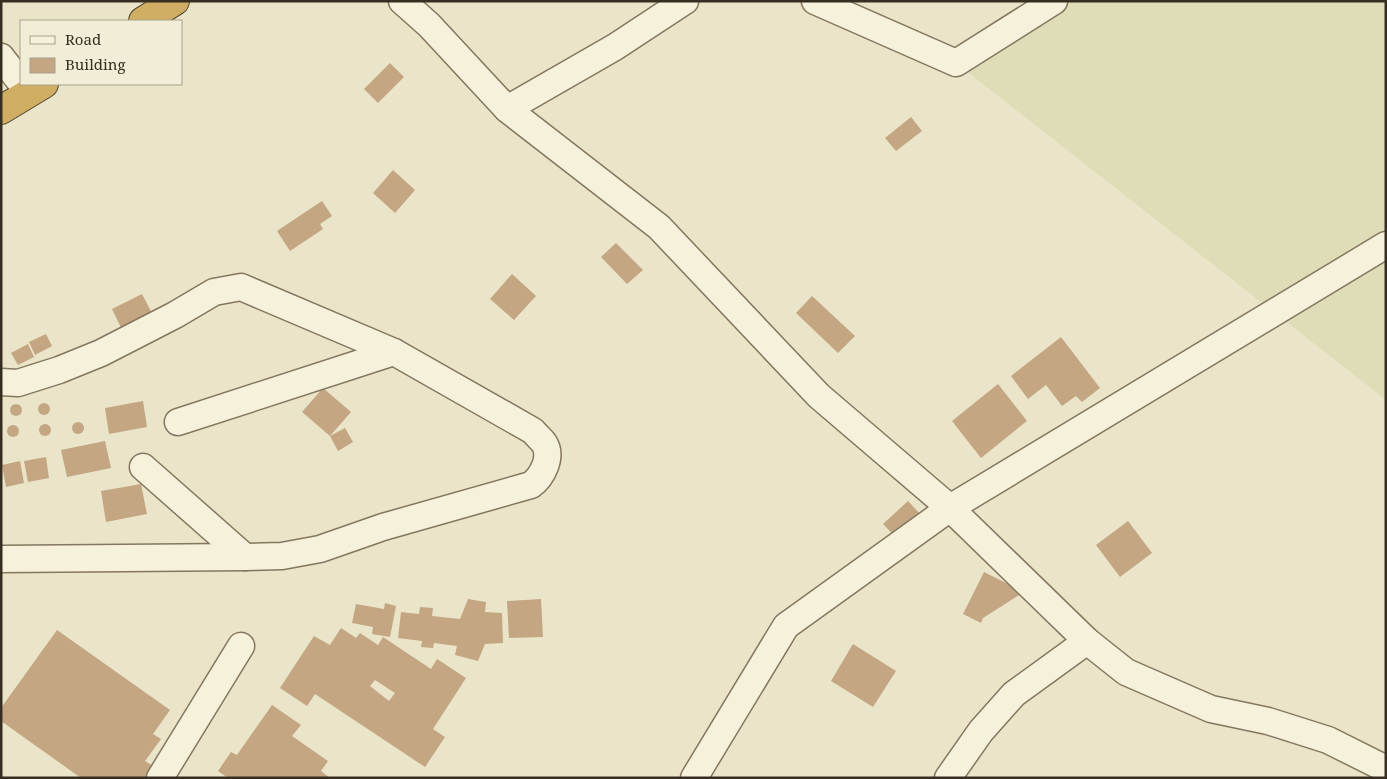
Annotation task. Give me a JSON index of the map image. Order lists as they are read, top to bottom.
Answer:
{
  "legend": ["Road", "Building"]
}
